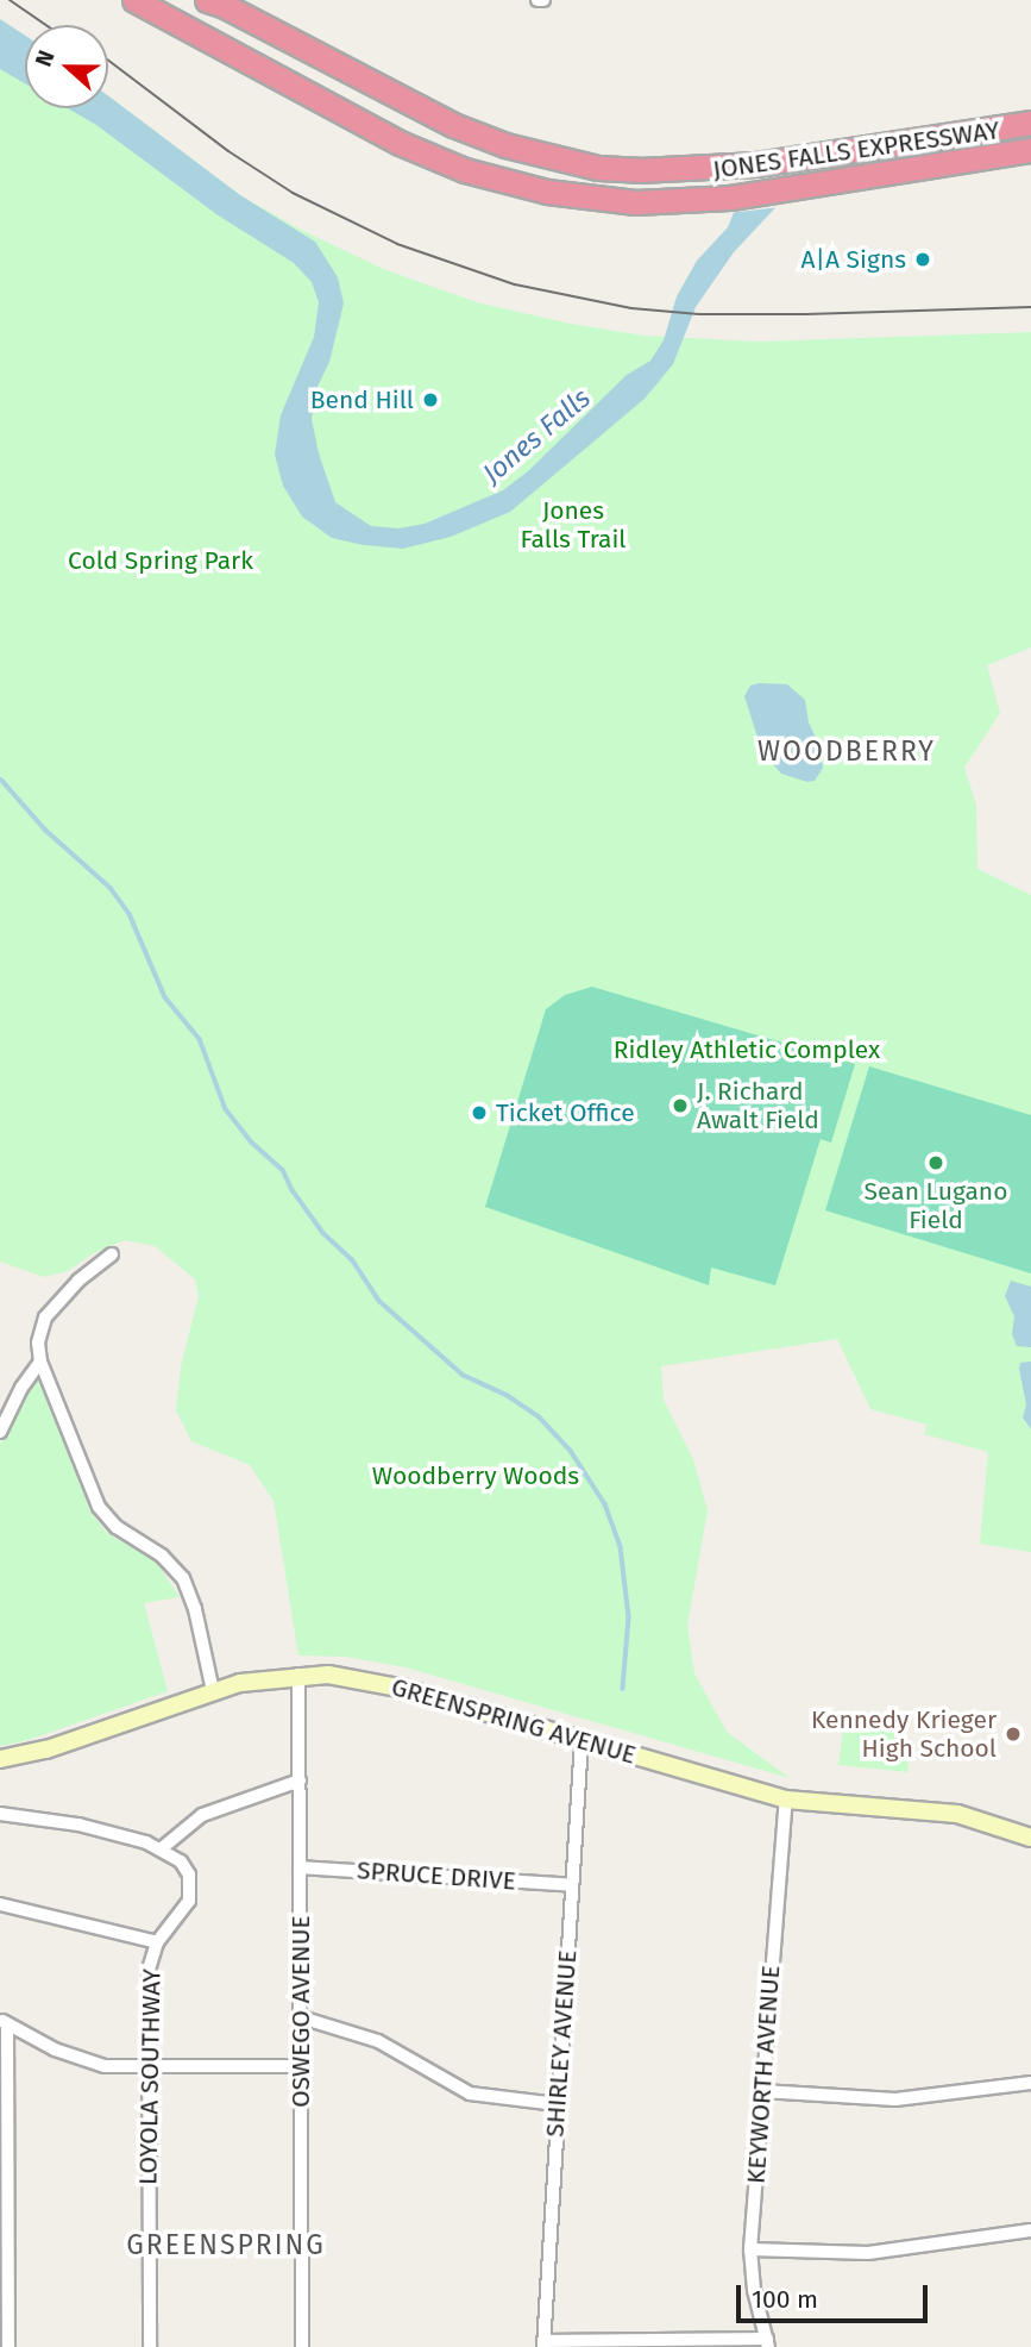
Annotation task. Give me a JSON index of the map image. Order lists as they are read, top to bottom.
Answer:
{
  "streets": {
    "highway": ["JONES FALLS EXPRESSWAY"],
    "main road": ["GREENSPRING AVENUE"],
    "street": [
      "SPRUCE DRIVE",
      "OSWEGO AVENUE",
      "SHIRLEY AVENUE",
      "KEYWORTH AVENUE",
      "LOYOLA SOUTHWAY"
    ]
  },
  "crossings": [
    ["GREENSPRING AVENUE", "OSWEGO AVENUE"],
    ["GREENSPRING AVENUE", "SHIRLEY AVENUE"],
    ["GREENSPRING AVENUE", "KEYWORTH AVENUE"],
    ["SPRUCE DRIVE", "OSWEGO AVENUE"],
    ["SPRUCE DRIVE", "SHIRLEY AVENUE"]
  ],
  "districts": ["WOODBERRY", "GREENSPRING"],
  "water": ["Jones Falls"],
  "parks": [
    "Jones Falls Trail",
    "Cold Spring Park",
    "Ridley Athletic Complex",
    "Woodberry Woods"
  ],
  "places": [
    "A|A Signs",
    "Bend Hill",
    "J. Richard Awalt Field",
    "Ticket Office",
    "Sean Lugano Field",
    "Kennedy Krieger High School"
  ],
  "scale_bar": "100 m",
  "north": "left"
}
